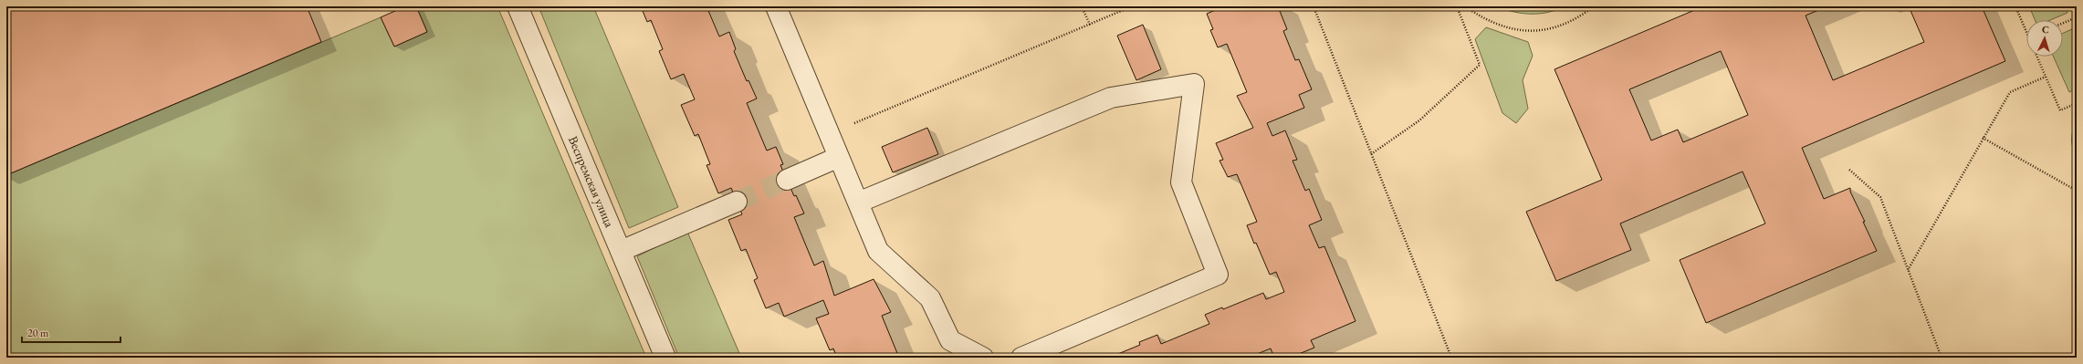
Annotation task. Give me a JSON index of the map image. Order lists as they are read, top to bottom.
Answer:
{
  "streets": {
    "street": ["Веспремская улица"]
  },
  "scale_bar": "20 m",
  "north": "top"
}
